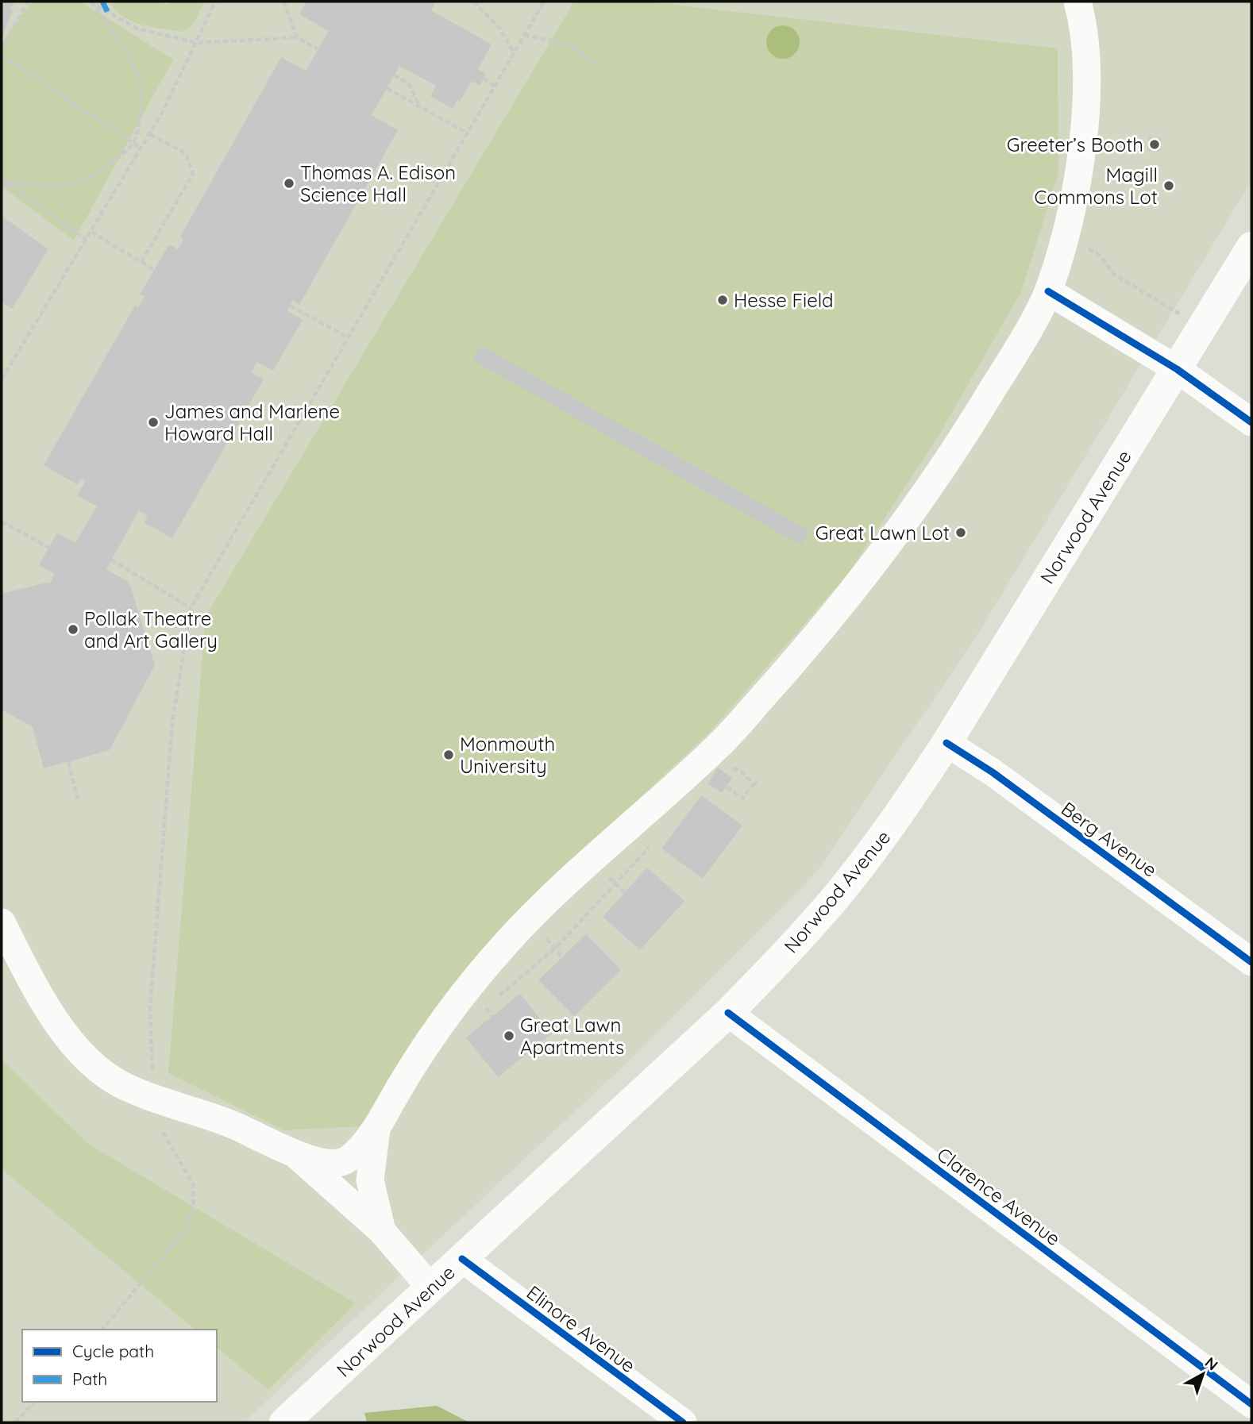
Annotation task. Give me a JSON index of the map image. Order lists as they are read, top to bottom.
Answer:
{
  "streets": {
    "main road": ["Norwood Avenue"],
    "street": ["Berg Avenue", "Clarence Avenue", "Elinore Avenue"]
  },
  "crossings": [
    ["Norwood Avenue", "Berg Avenue"],
    ["Norwood Avenue", "Clarence Avenue"],
    ["Norwood Avenue", "Elinore Avenue"]
  ],
  "places": [
    "Greeter’s Booth",
    "Thomas A. Edison Science Hall",
    "Magill Commons Lot",
    "Hesse Field",
    "James and Marlene Howard Hall",
    "Great Lawn Lot",
    "Pollak Theatre and Art Gallery",
    "Monmouth University",
    "Great Lawn Apartments"
  ],
  "legend": ["Cycle path", "Path"],
  "north": "top right"
}
